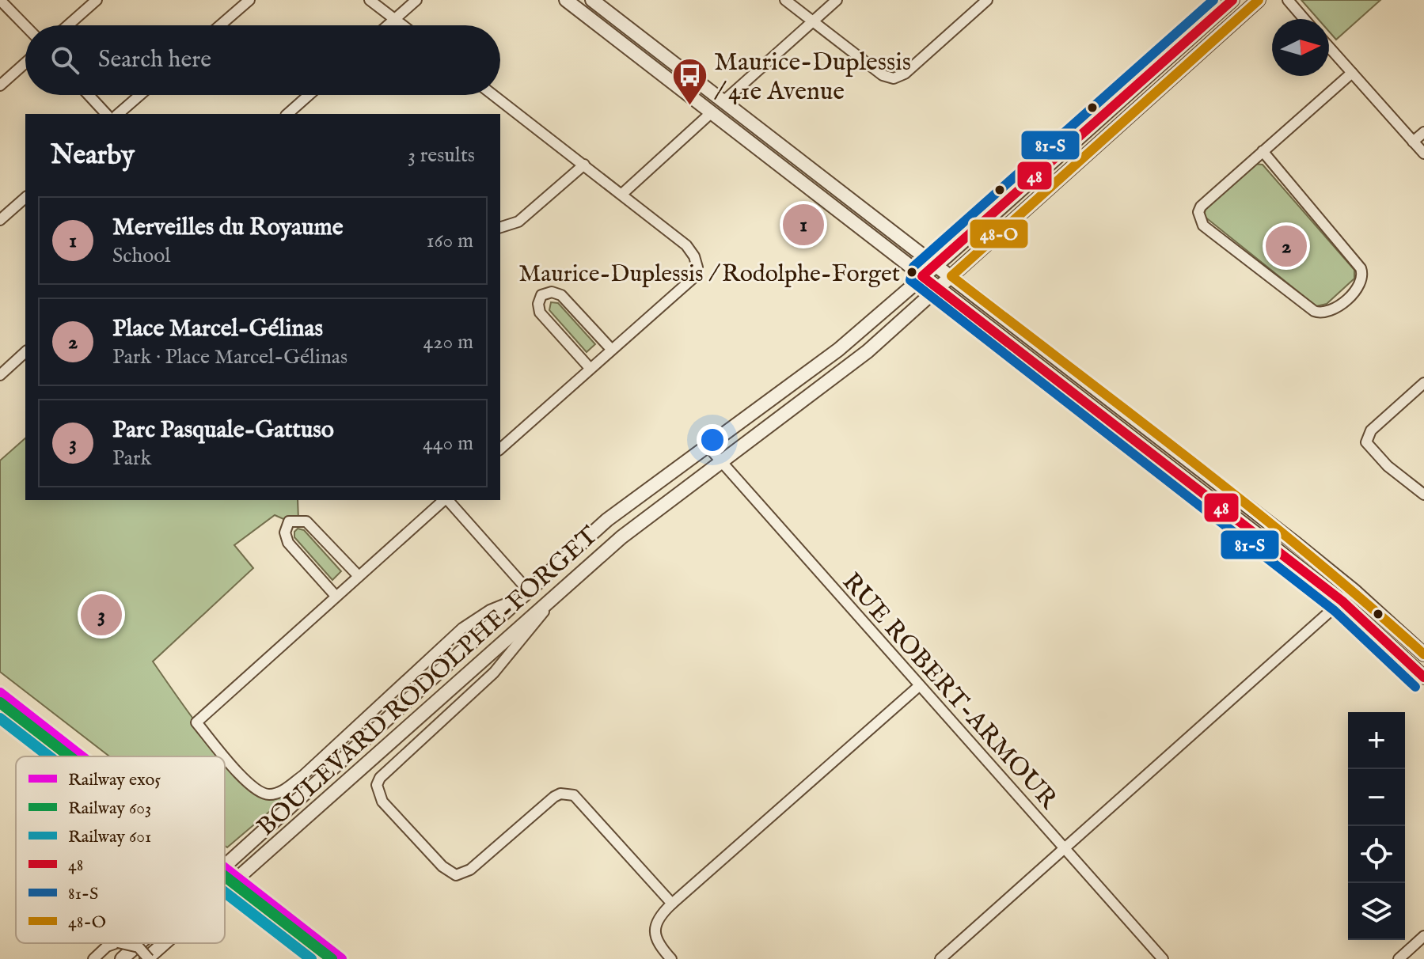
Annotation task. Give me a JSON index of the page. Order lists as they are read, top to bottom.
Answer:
{
  "streets": {
    "street": ["BOULEVARD RODOLPHE-FORGET", "RUE ROBERT-ARMOUR"]
  },
  "crossings": [
    ["BOULEVARD RODOLPHE-FORGET", "RUE ROBERT-ARMOUR"]
  ],
  "places": {
    "bus stop": ["Maurice-Duplessis / 41e Avenue"],
    "other": ["Maurice-Duplessis / Rodolphe-Forget"]
  },
  "lines": [
    "transit line 48",
    "transit line 81-S",
    "transit line 48-O",
    "rail line exo5",
    "rail line 603",
    "rail line 601"
  ],
  "legend": [
    "Railway exo5",
    "Railway 603",
    "Railway 601",
    "48",
    "81-S",
    "48-O"
  ],
  "north": "right",
  "page": {
    "search": "Search here",
    "heading": ["Nearby", "3 results"],
    "list": [
      {
        "mark": "1",
        "name": "Merveilles du Royaume",
        "note": "School",
        "value": "160 m"
      },
      {
        "mark": "2",
        "name": "Place Marcel-Gélinas",
        "note": "Park · Place Marcel-Gélinas",
        "value": "420 m"
      },
      {
        "mark": "3",
        "name": "Parc Pasquale-Gattuso",
        "note": "Park",
        "value": "440 m"
      }
    ],
    "pins": ["1", "2", "3"],
    "map_buttons": ["+", "−"]
  }
}
